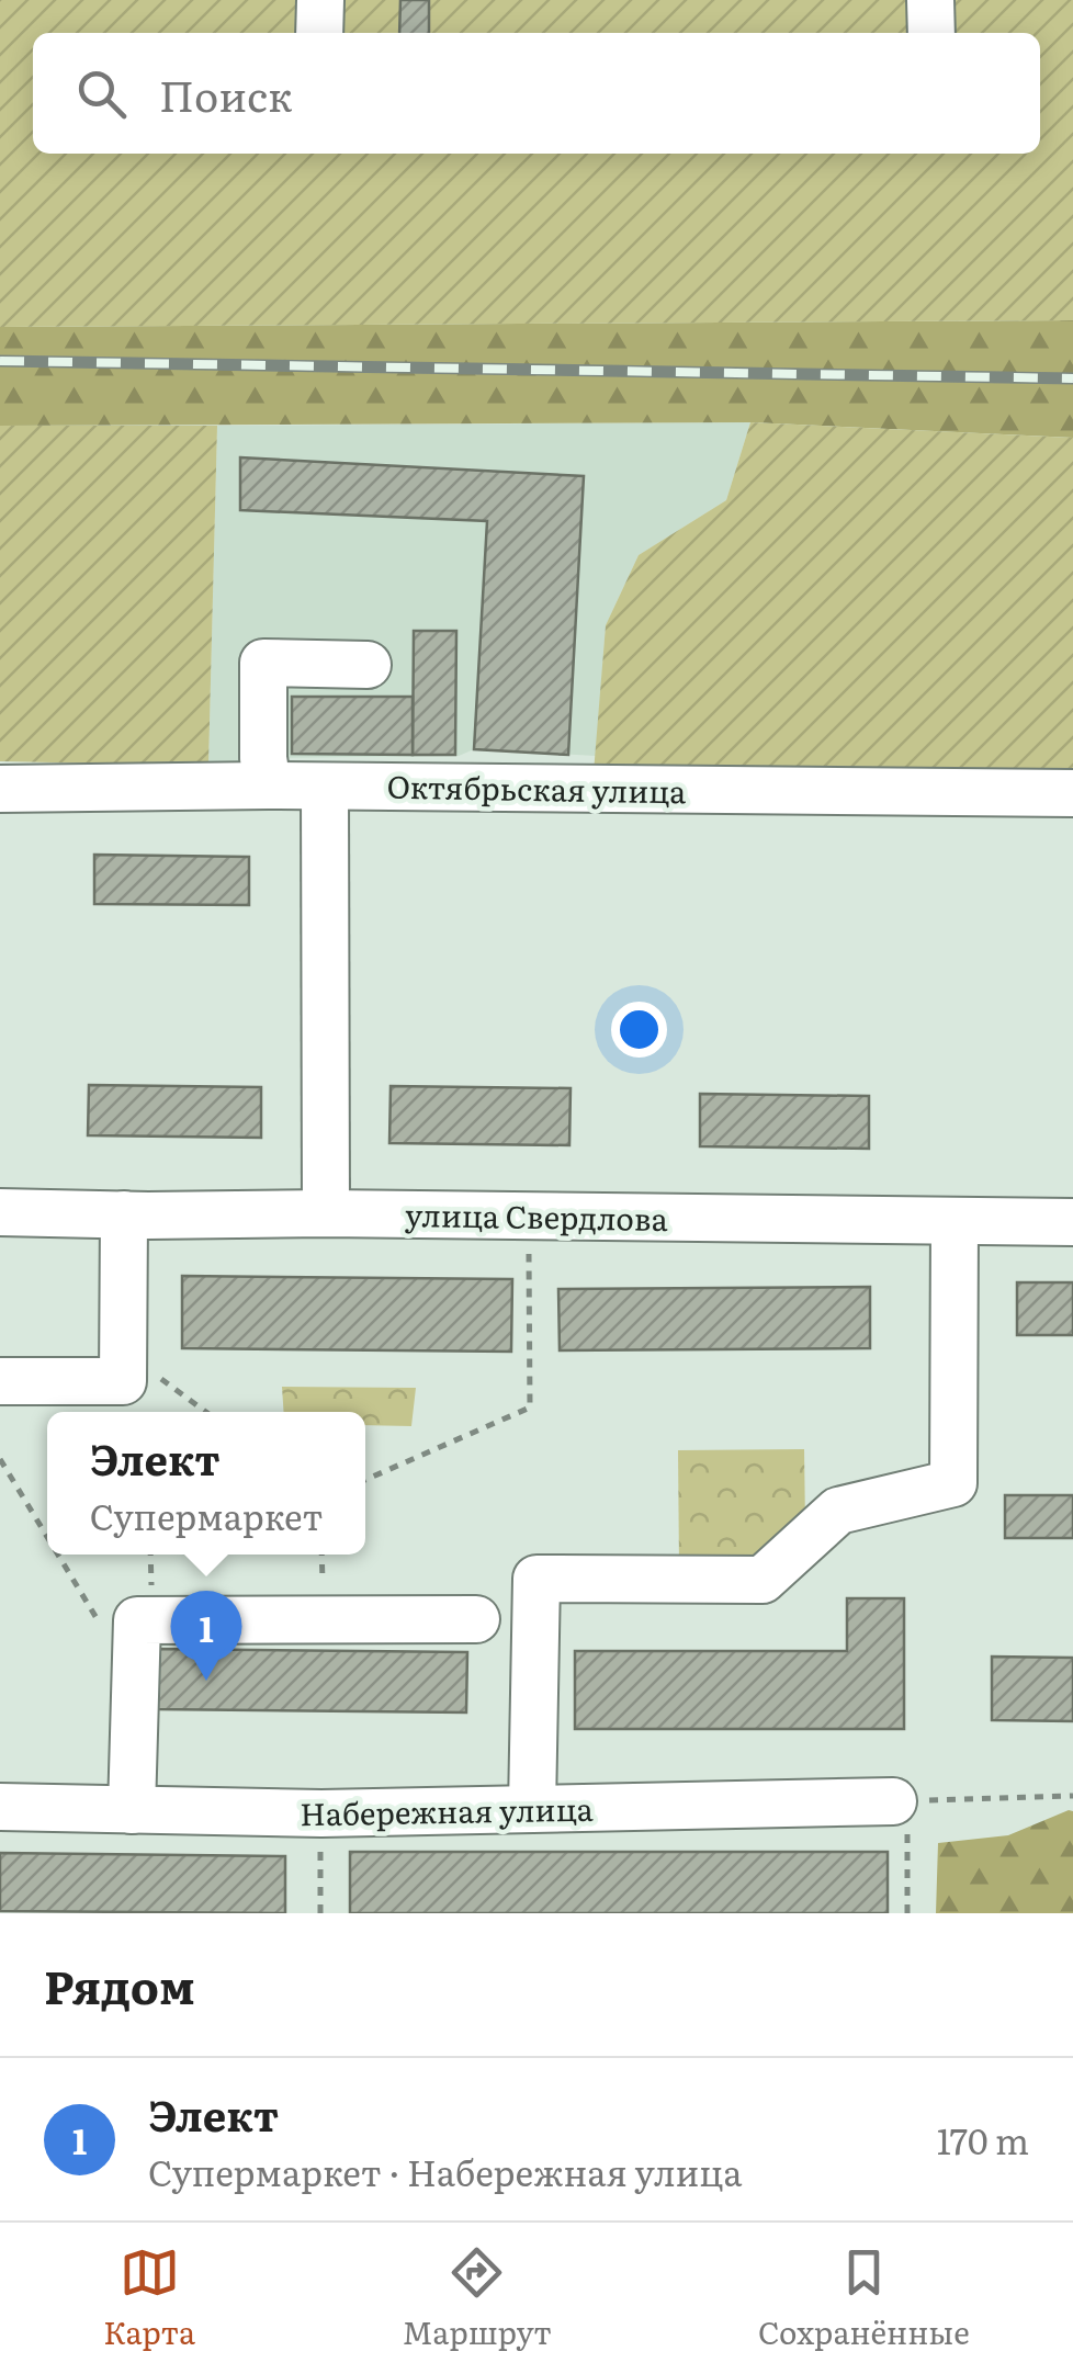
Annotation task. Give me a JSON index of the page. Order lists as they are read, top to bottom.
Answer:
{
  "streets": {
    "street": ["Октябрьская улица", "улица Свердлова", "Набережная улица"]
  },
  "page": {
    "search": "Поиск",
    "popup": ["Элект", "Супермаркет"],
    "pins": "1",
    "heading": "Рядом",
    "list": [
      {
        "mark": "1",
        "name": "Элект",
        "note": "Супермаркет · Набережная улица",
        "value": "170 m"
      }
    ],
    "nav": ["Карта", "Маршрут", "Сохранённые"]
  }
}
